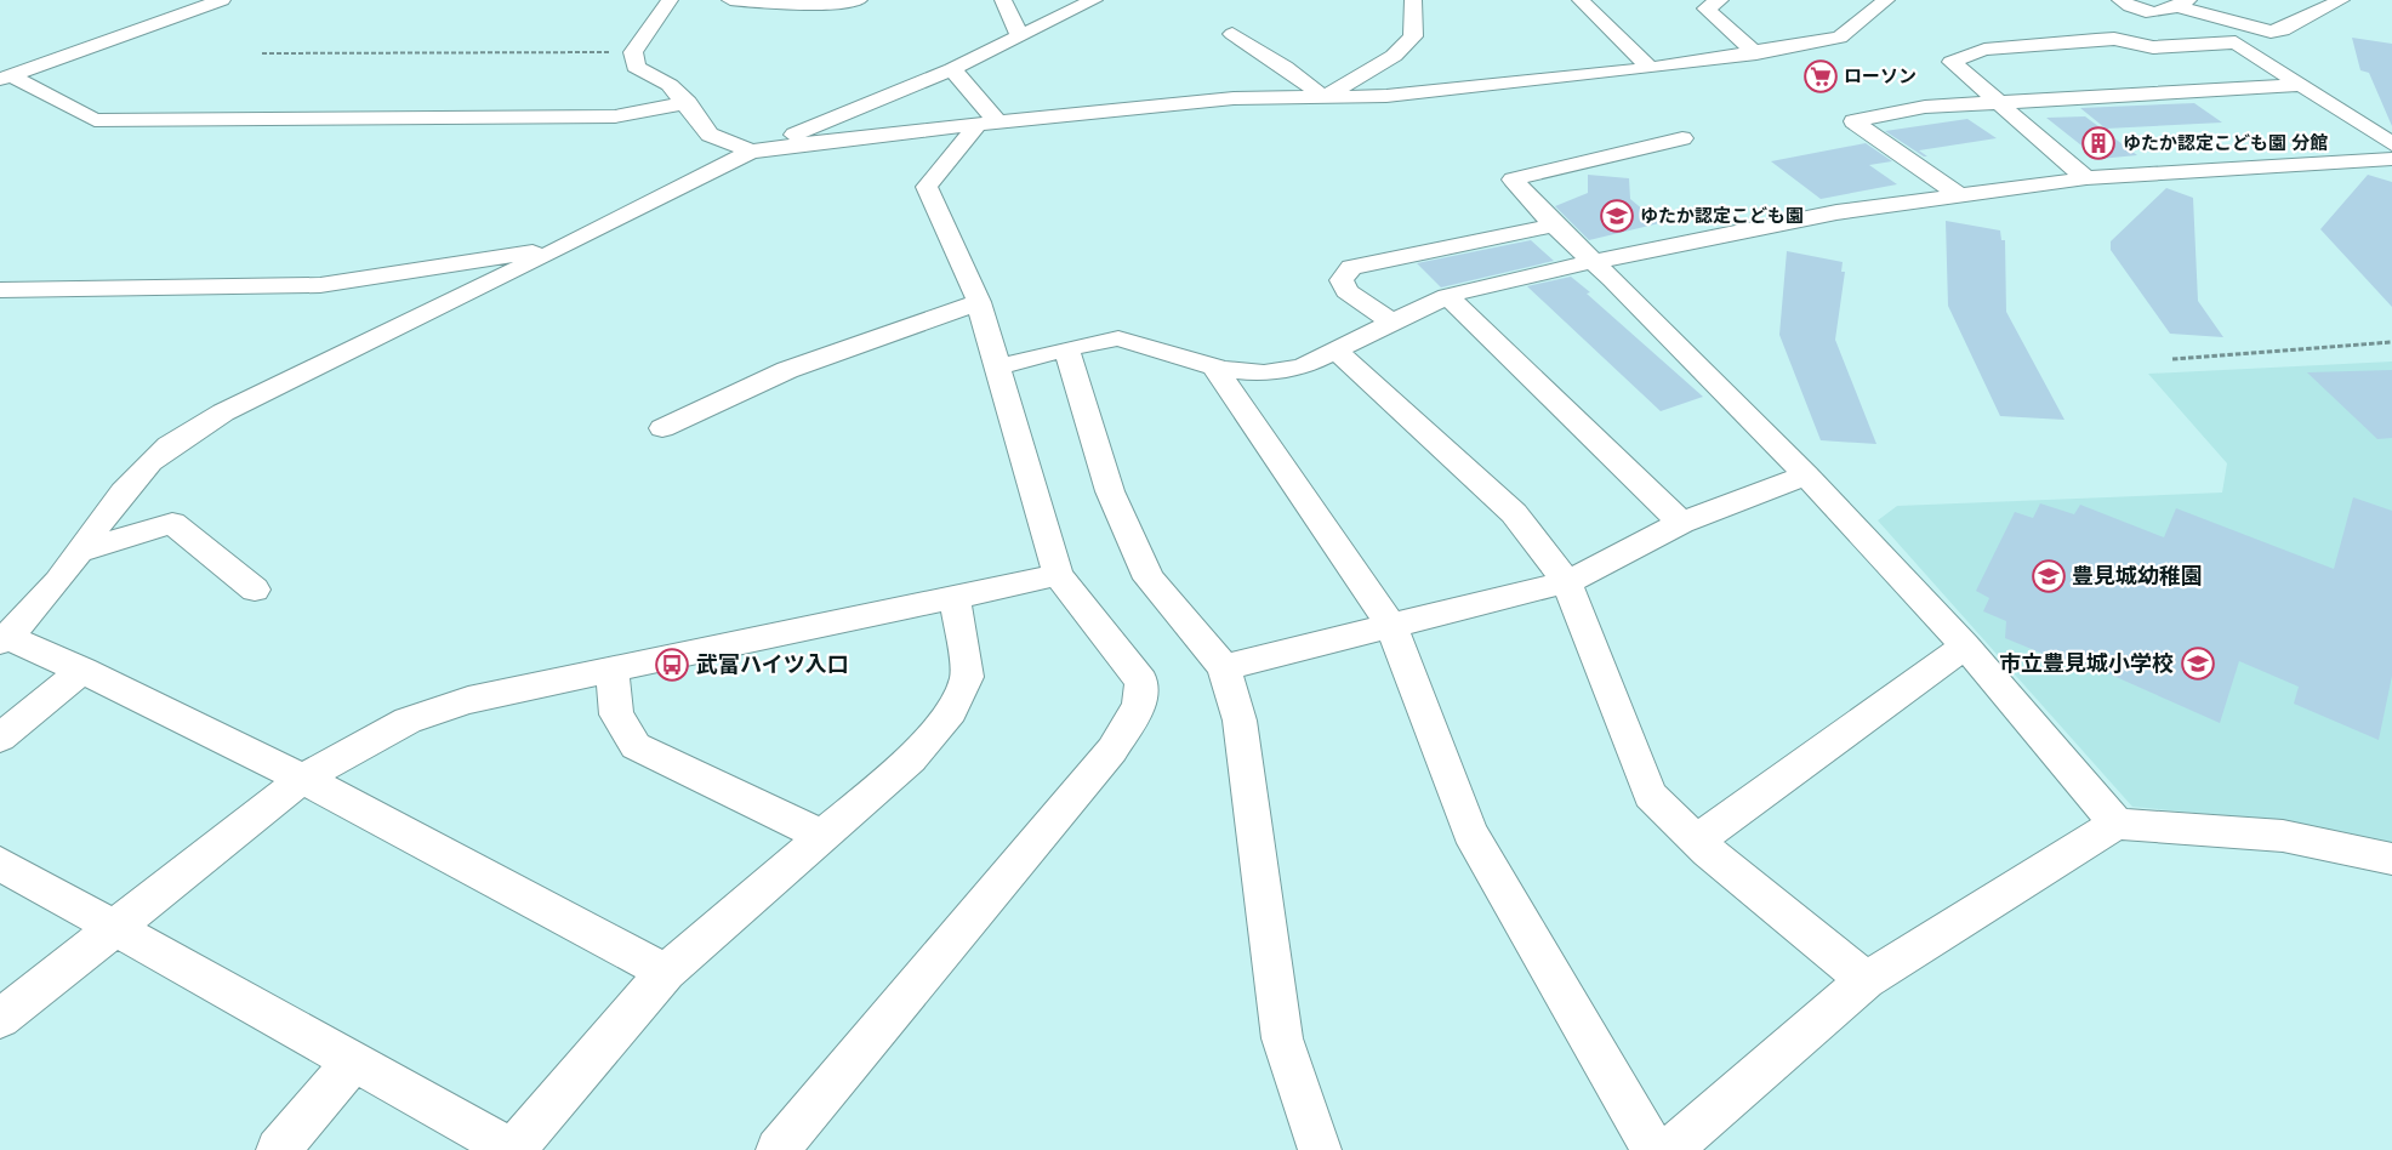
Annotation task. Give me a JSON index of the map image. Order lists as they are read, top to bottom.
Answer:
{
  "places": {
    "supermarket": ["ローソン"],
    "building": ["ゆたか認定こども園 分館"],
    "school or university": ["ゆたか認定こども園", "豊見城幼稚園", "市立豊見城小学校"],
    "bus stop": ["武富ハイツ入口"]
  }
}
